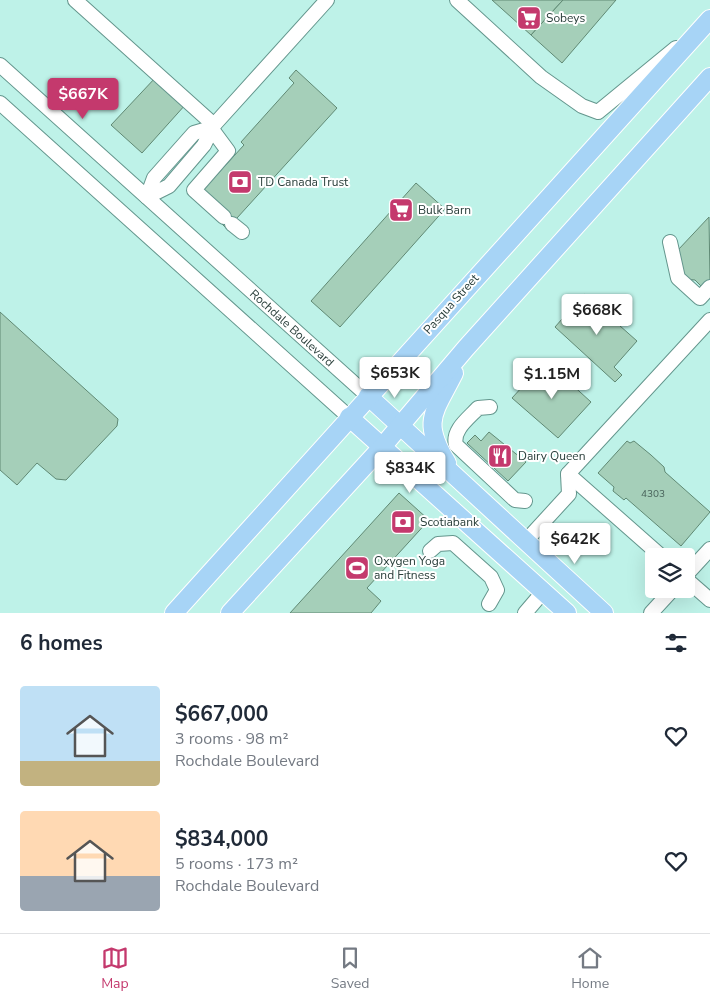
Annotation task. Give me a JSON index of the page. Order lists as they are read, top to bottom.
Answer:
{
  "streets": {
    "main road": ["Pasqua Street", "Rochdale Boulevard"]
  },
  "crossings": [
    ["Pasqua Street", "Rochdale Boulevard"]
  ],
  "places": {
    "supermarket": ["Sobeys", "Bulk Barn"],
    "bank": ["TD Canada Trust", "Scotiabank"],
    "restaurant": ["Dairy Queen"],
    "sports": ["Oxygen Yoga and Fitness"]
  },
  "house_numbers": ["4303"],
  "page": {
    "price": [
      "$667K",
      "$668K",
      "$653K",
      "$1.15M",
      "$834K",
      "$642K"
    ],
    "heading": "6 homes",
    "list": [
      {
        "name": "$667,000",
        "note": "3 rooms · 98 m² · Rochdale Boulevard"
      },
      {
        "name": "$834,000",
        "note": "5 rooms · 173 m² · Rochdale Boulevard"
      }
    ],
    "tabs": ["Map", "Saved", "Home"]
  }
}
